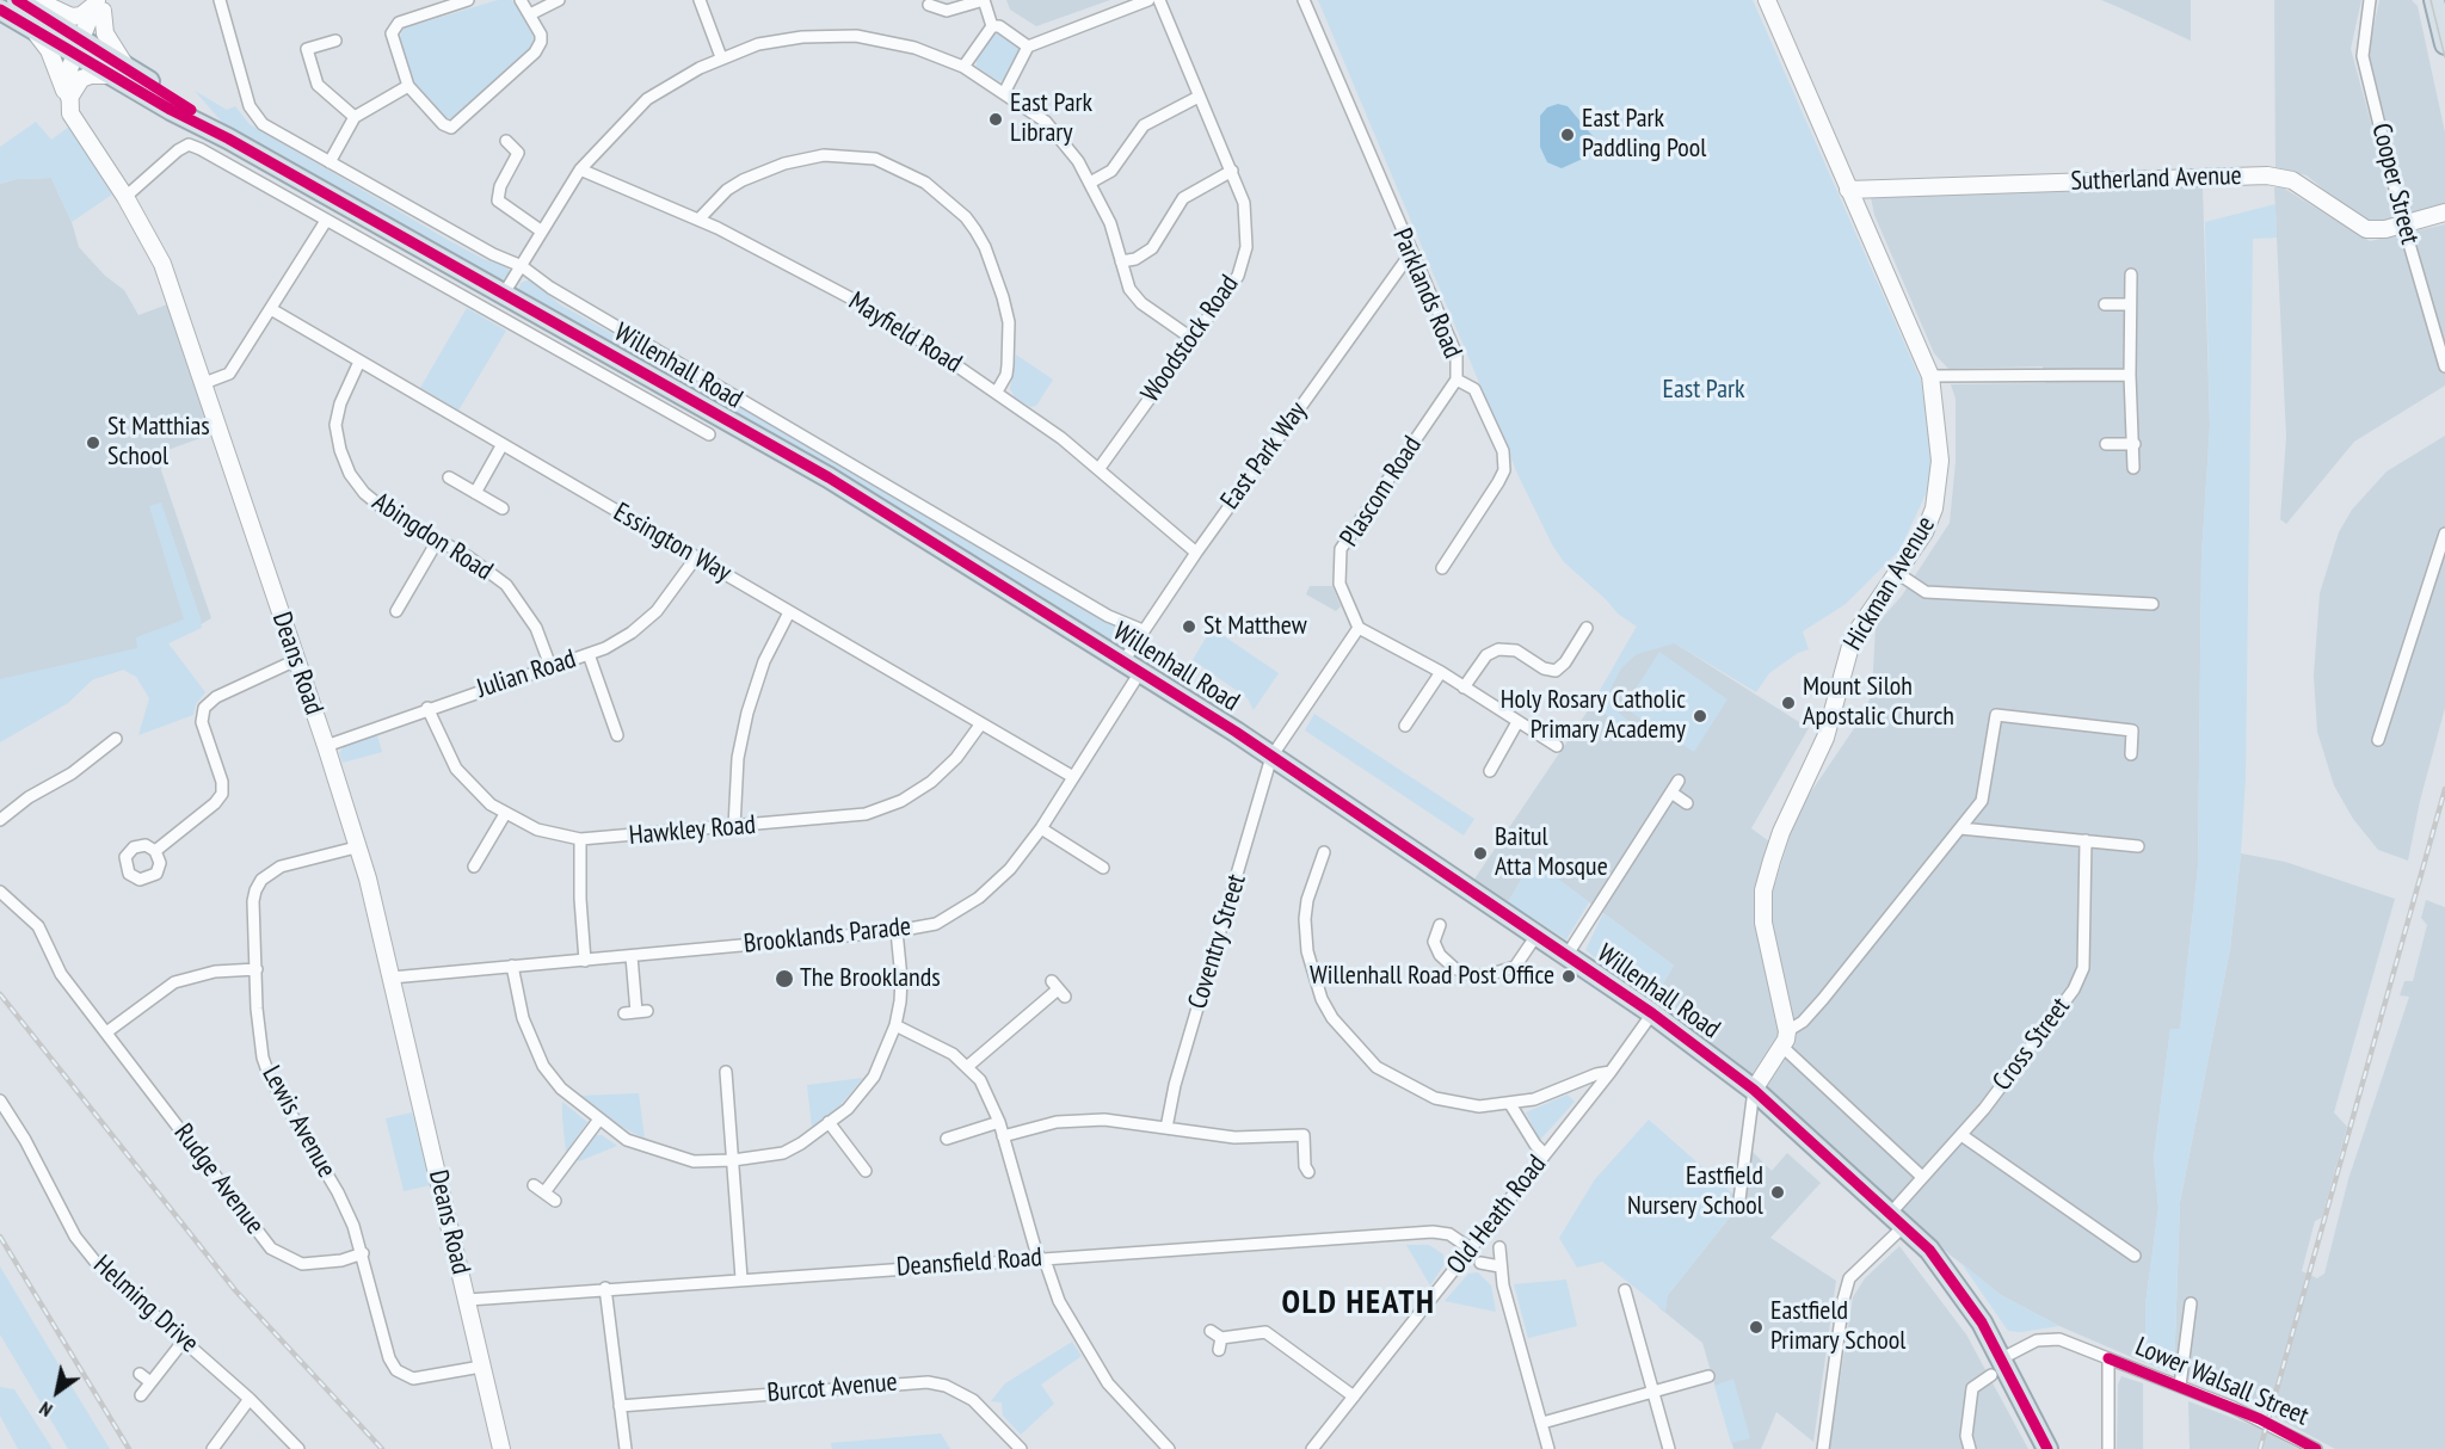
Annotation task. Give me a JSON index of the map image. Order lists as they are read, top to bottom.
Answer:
{
  "streets": {
    "highway": ["Willenhall Road"],
    "street": [
      "Sutherland Avenue",
      "Cooper Street",
      "Parklands Road",
      "Mayfield Road",
      "Woodstock Road",
      "East Park Way",
      "Plascom Road",
      "Abingdon Road",
      "Essington Way",
      "Hickman Avenue",
      "Deans Road",
      "Julian Road",
      "Hawkley Road",
      "Brooklands Parade",
      "Coventry Street",
      "Cross Street",
      "Lewis Avenue",
      "Rudge Avenue",
      "Old Heath Road",
      "Deansfield Road",
      "Helming Drive",
      "Lower Walsall Street",
      "Burcot Avenue"
    ]
  },
  "crossings": [
    ["Sutherland Avenue", "Cooper Street"],
    ["Sutherland Avenue", "Hickman Avenue"],
    ["Parklands Road", "East Park Way"],
    ["Parklands Road", "Plascom Road"],
    ["Mayfield Road", "Woodstock Road"],
    ["Mayfield Road", "East Park Way"],
    ["Willenhall Road", "East Park Way"],
    ["Willenhall Road", "Deans Road"],
    ["Willenhall Road", "Brooklands Parade"],
    ["Willenhall Road", "Coventry Street"],
    ["Willenhall Road", "Cross Street"],
    ["Willenhall Road", "Old Heath Road"],
    ["Willenhall Road", "Lower Walsall Street"],
    ["Abingdon Road", "Essington Way"],
    ["Abingdon Road", "Julian Road"],
    ["Essington Way", "Julian Road"],
    ["Essington Way", "Hawkley Road"],
    ["Essington Way", "Brooklands Parade"],
    ["Deans Road", "Julian Road"],
    ["Deans Road", "Brooklands Parade"],
    ["Deans Road", "Lewis Avenue"],
    ["Deans Road", "Deansfield Road"],
    ["Julian Road", "Hawkley Road"],
    ["Lewis Avenue", "Rudge Avenue"],
    ["Old Heath Road", "Deansfield Road"]
  ],
  "districts": ["OLD HEATH"],
  "parks": ["East Park"],
  "places": [
    "East Park Library",
    "East Park Paddling Pool",
    "St Matthias School",
    "St Matthew",
    "Mount Siloh Apostalic Church",
    "Holy Rosary Catholic Primary Academy",
    "Baitul Atta Mosque",
    "Willenhall Road Post Office",
    "The Brooklands",
    "Eastfield Nursery School",
    "Eastfield Primary School"
  ],
  "north": "bottom left"
}
